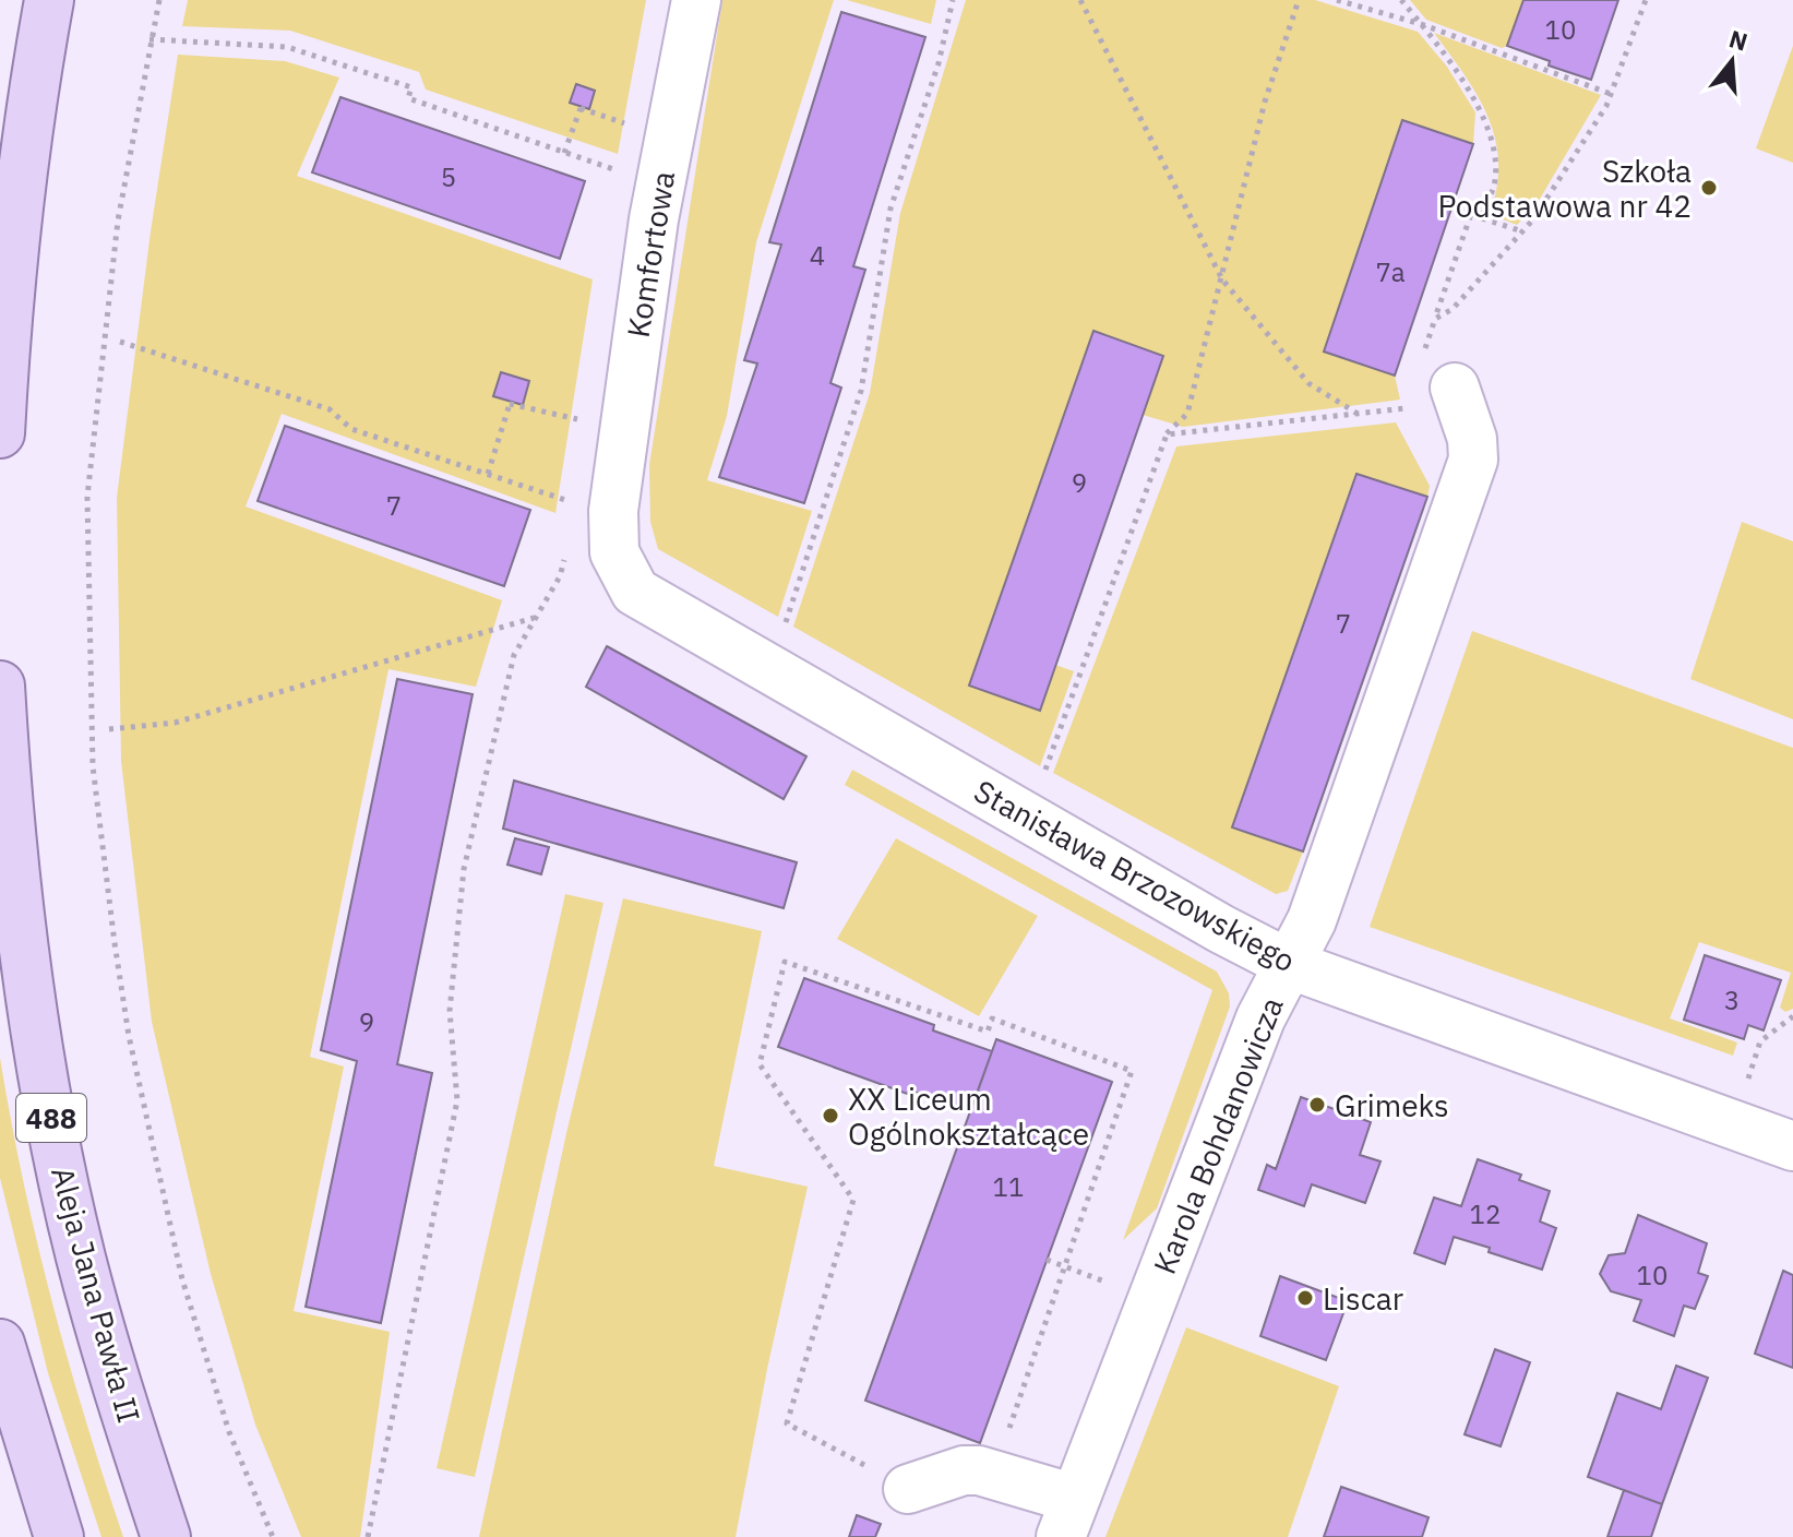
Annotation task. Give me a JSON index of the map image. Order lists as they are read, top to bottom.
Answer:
{
  "streets": {
    "main road": ["488", "Aleja Jana Pawła II"],
    "street": ["Komfortowa", "Stanisława Brzozowskiego", "Karola Bohdanowicza"]
  },
  "crossings": [
    ["Komfortowa", "Stanisława Brzozowskiego"],
    ["Stanisława Brzozowskiego", "Karola Bohdanowicza"]
  ],
  "places": [
    "Szkoła Podstawowa nr 42",
    "Grimeks",
    "XX Liceum Ogólnokształcące",
    "Liscar"
  ],
  "house_numbers": [
    "10",
    "5",
    "4",
    "7a",
    "9",
    "7",
    "7",
    "3",
    "9",
    "11",
    "12",
    "10"
  ],
  "north": "top"
}
